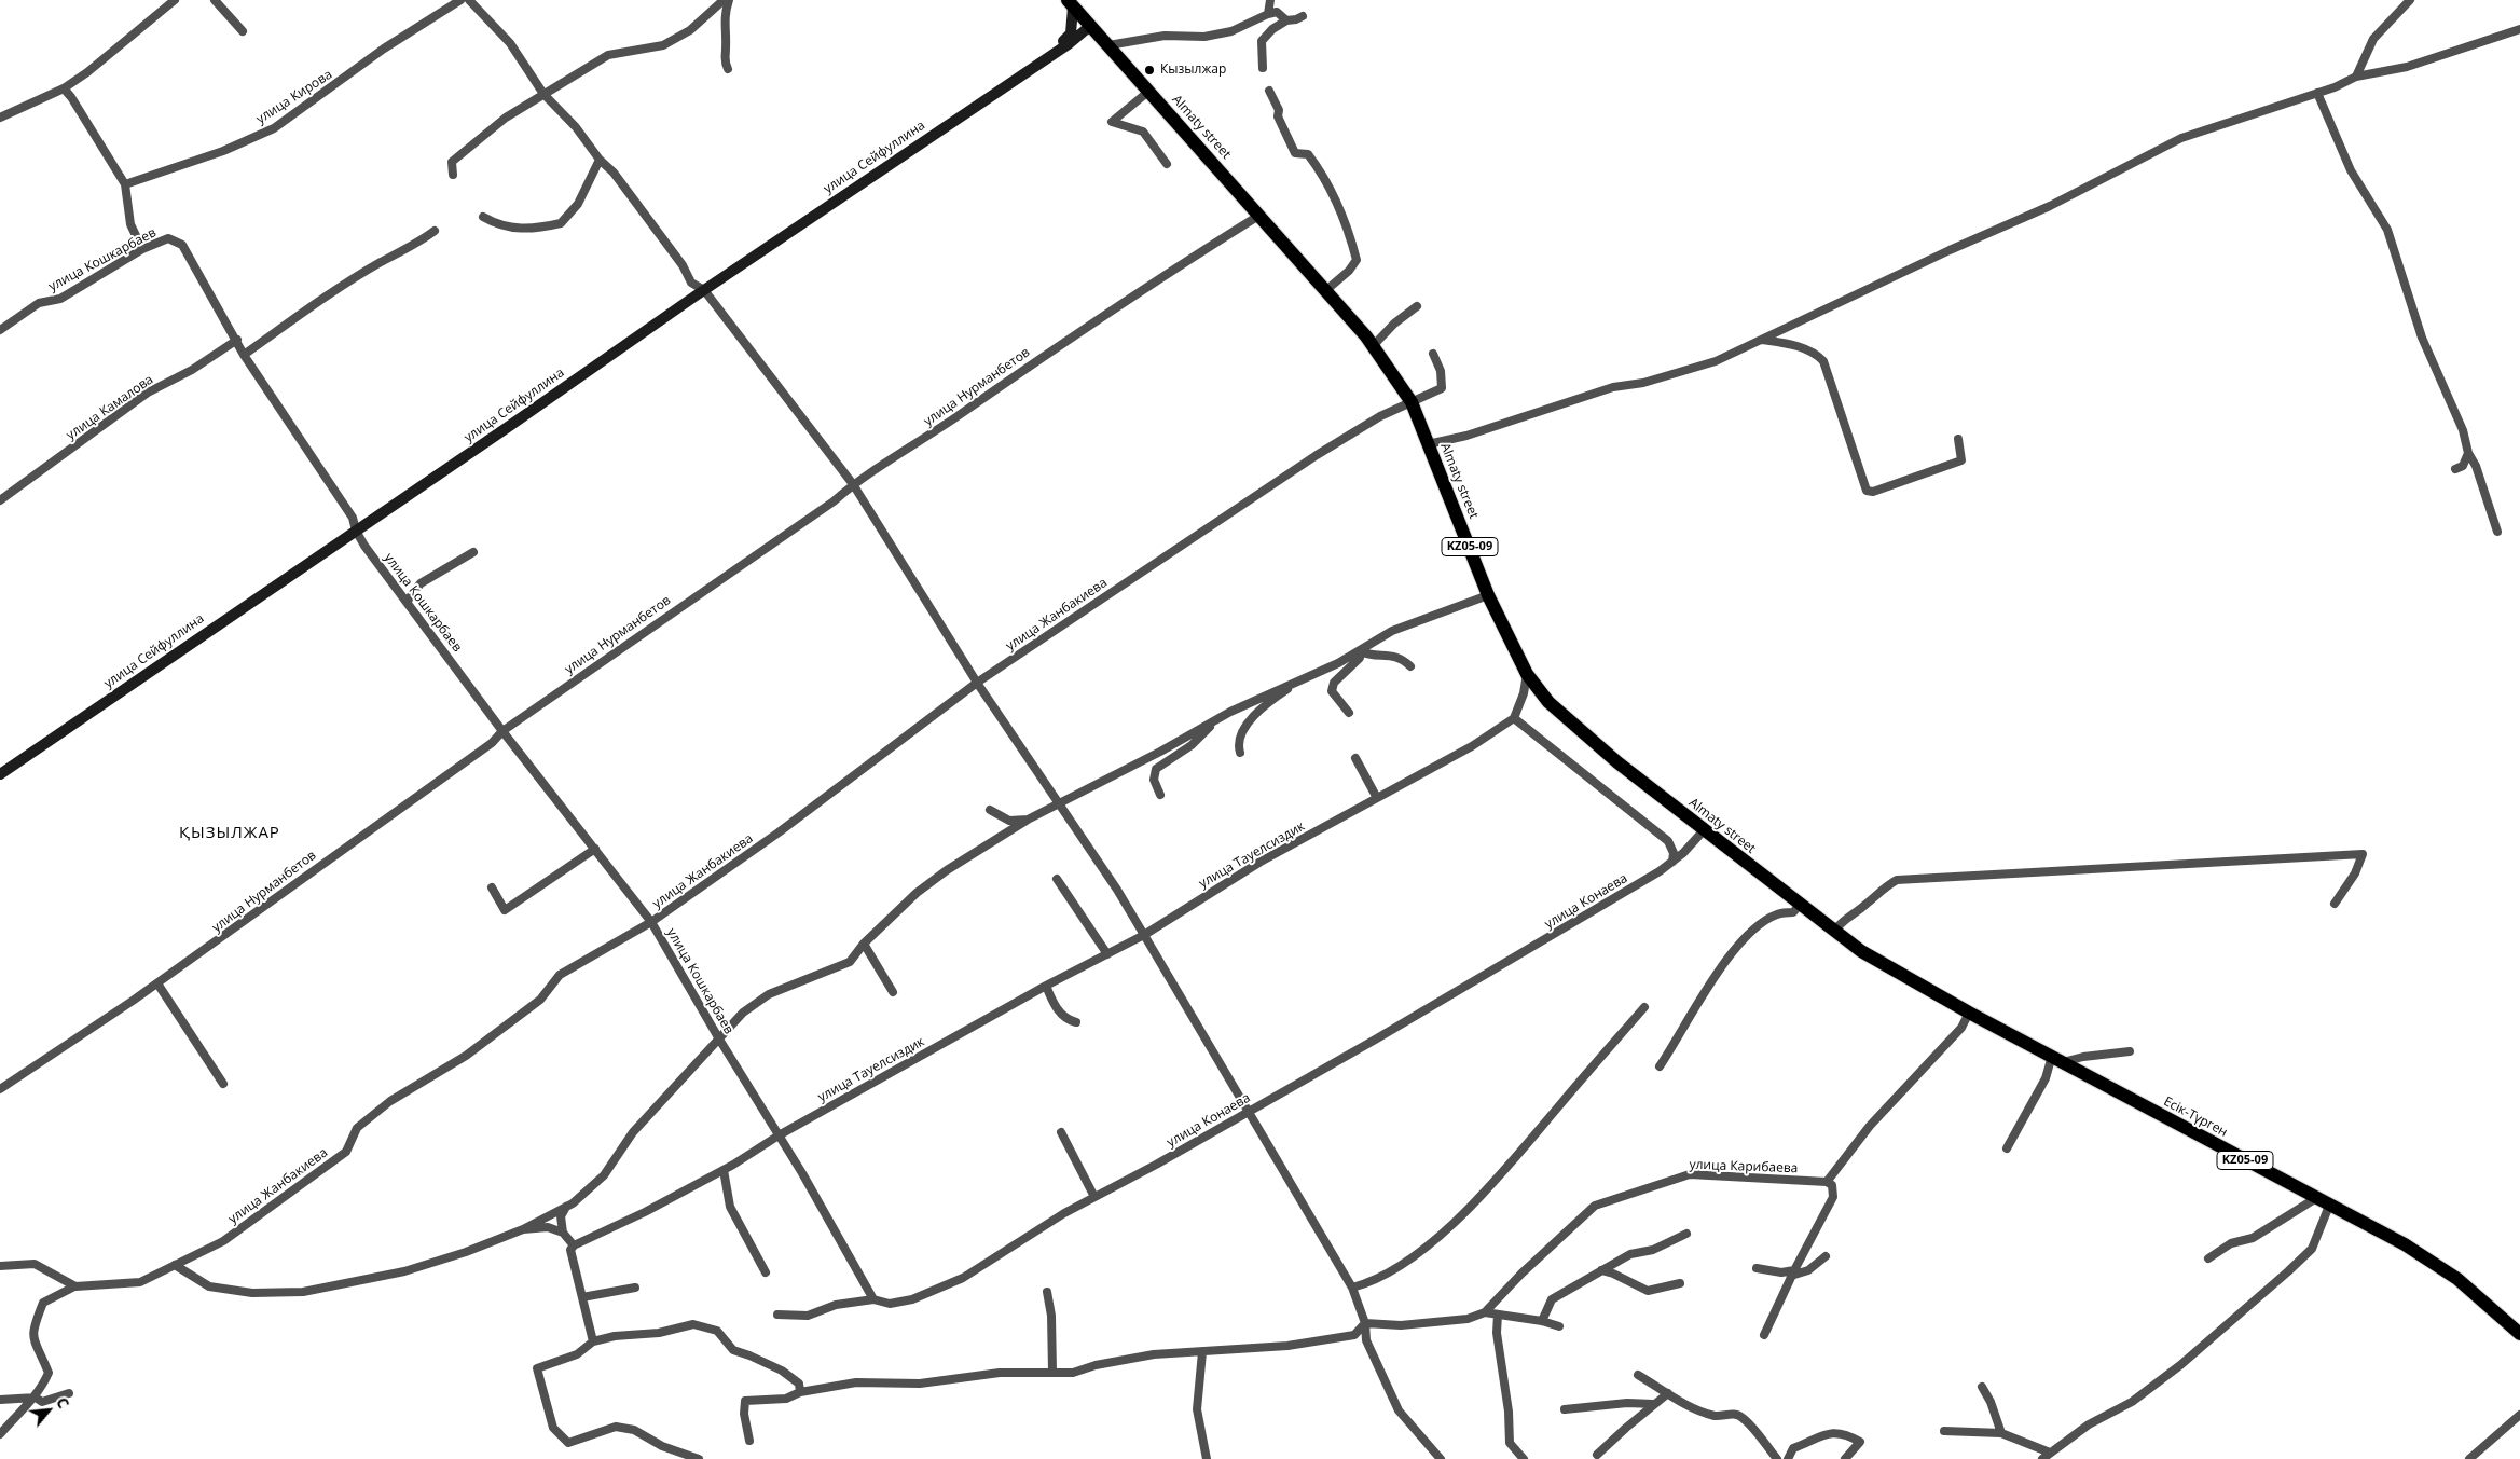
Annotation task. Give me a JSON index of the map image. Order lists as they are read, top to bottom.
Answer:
{
  "streets": {
    "main road": ["Almaty street", "KZ05-09", "Есік-Түрген"],
    "street": [
      "улица Кирова",
      "улица Сейфуллина",
      "улица Кошкарбаев",
      "улица Нурманбетов",
      "улица Камалова",
      "улица Жанбакиева",
      "улица Тауелсиздик",
      "улица Конаева",
      "улица Карибаева"
    ]
  },
  "crossings": [
    ["Almaty street", "улица Сейфуллина"],
    ["Almaty street", "улица Нурманбетов"],
    ["Almaty street", "улица Жанбакиева"],
    ["Almaty street", "улица Конаева"],
    ["Almaty street", "Есік-Түрген"],
    ["улица Сейфуллина", "улица Кошкарбаев"],
    ["улица Кошкарбаев", "улица Нурманбетов"],
    ["улица Кошкарбаев", "улица Камалова"],
    ["улица Кошкарбаев", "улица Жанбакиева"],
    ["улица Кошкарбаев", "улица Тауелсиздик"]
  ],
  "districts": ["ҚЫЗЫЛЖАР"],
  "places": ["Кызылжар"],
  "north": "top right"
}
